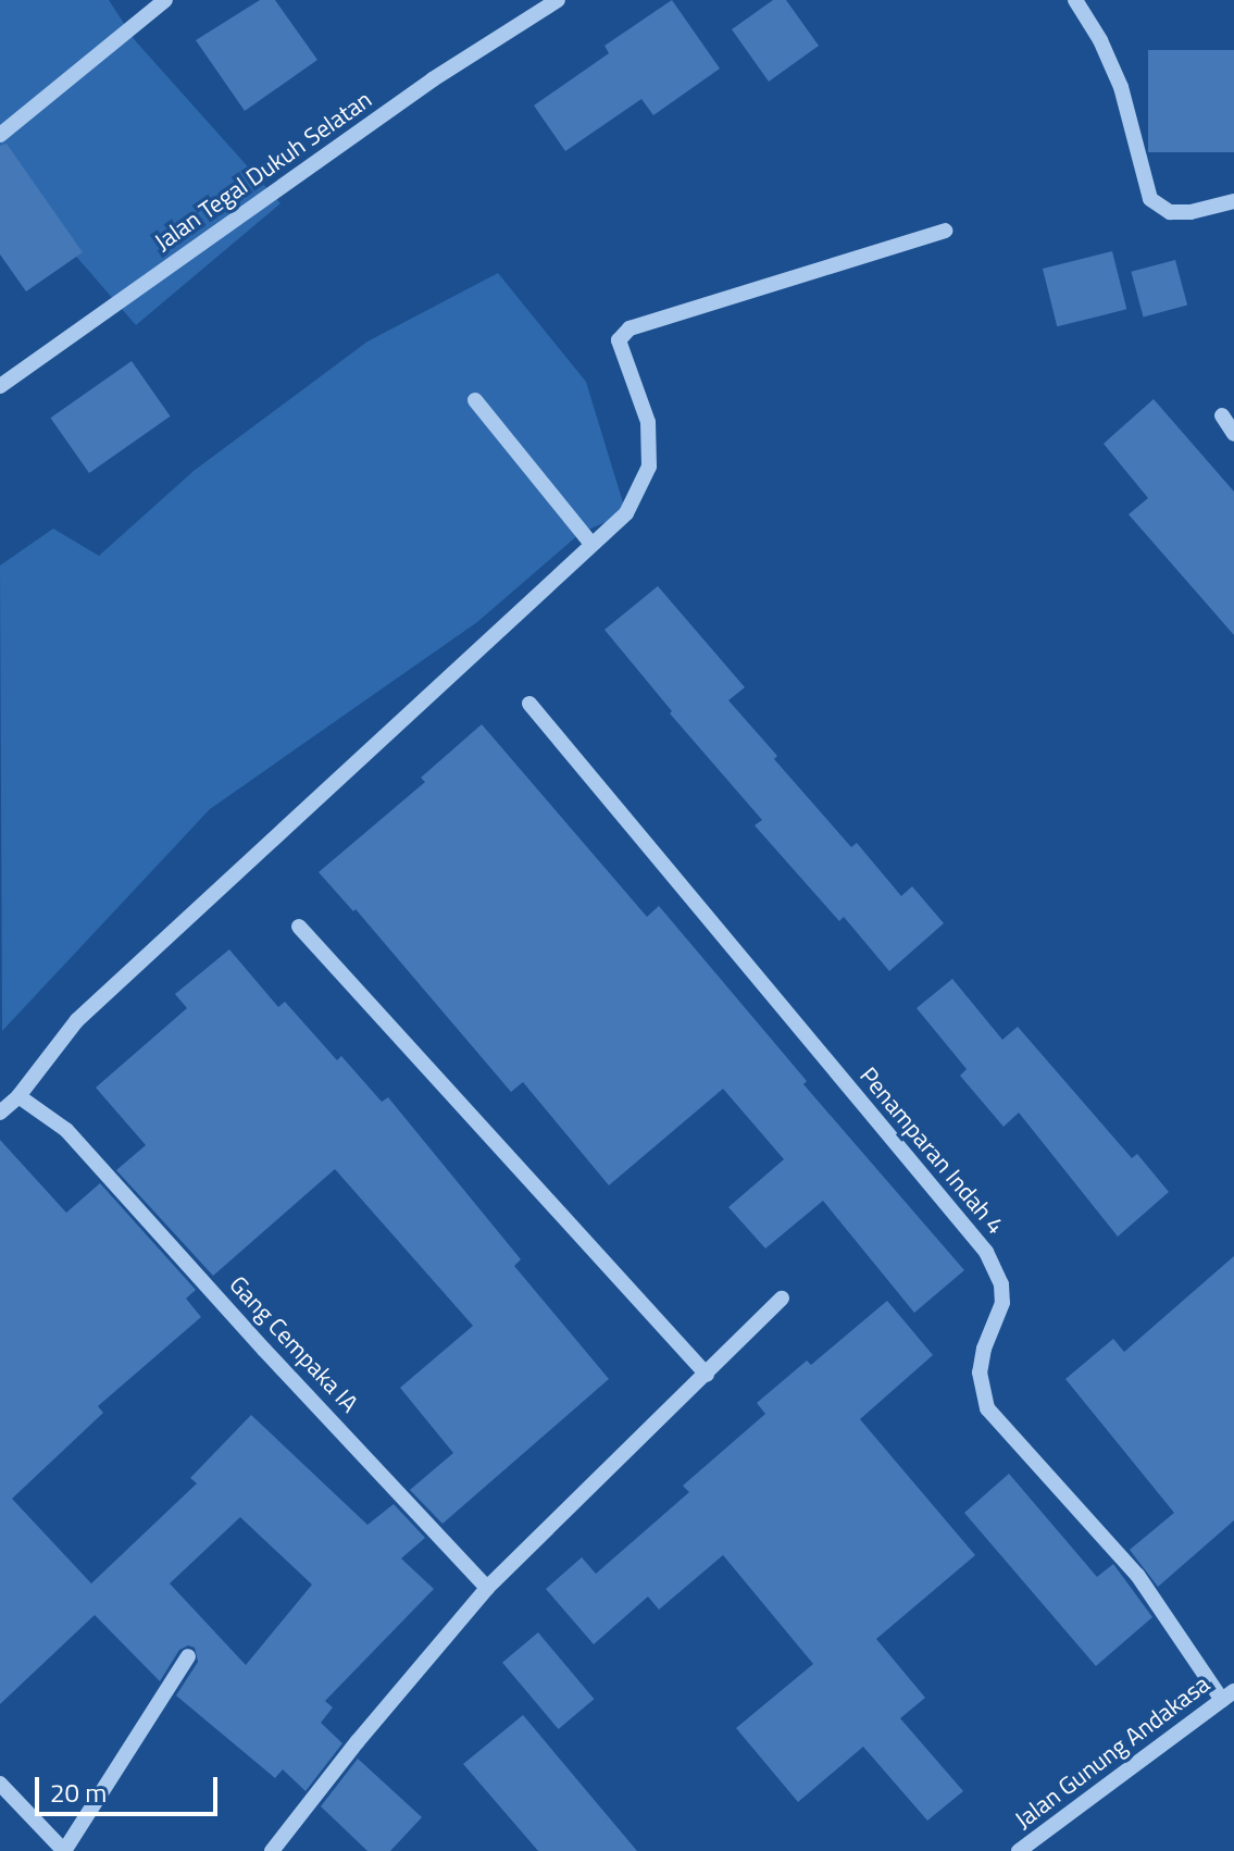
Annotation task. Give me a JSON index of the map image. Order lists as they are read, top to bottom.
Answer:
{
  "streets": {
    "street": [
      "Jalan Tegal Dukuh Selatan",
      "Penamparan Indah 4",
      "Gang Cempaka IA",
      "Jalan Gunung Andakasa"
    ]
  },
  "crossings": [
    ["Penamparan Indah 4", "Jalan Gunung Andakasa"]
  ],
  "scale_bar": "20 m"
}
